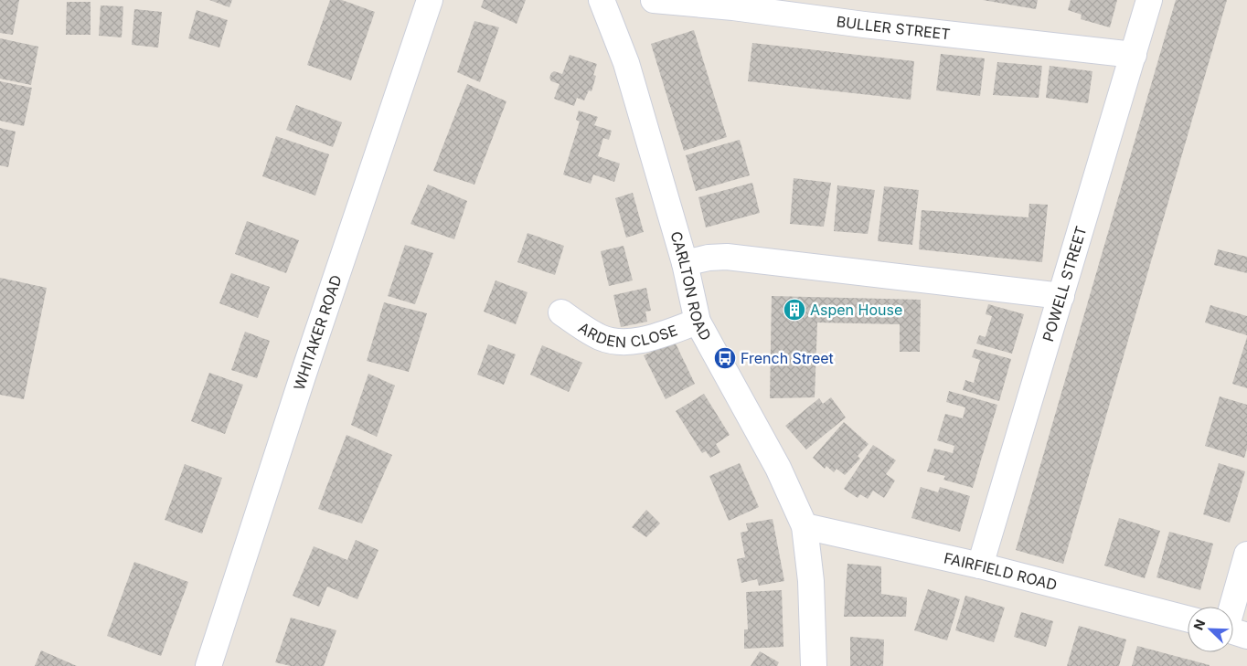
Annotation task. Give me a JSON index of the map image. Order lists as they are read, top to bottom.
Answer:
{
  "streets": {
    "street": [
      "BULLER STREET",
      "POWELL STREET",
      "CARLTON ROAD",
      "ARDEN CLOSE",
      "WHITAKER ROAD",
      "FAIRFIELD ROAD"
    ]
  },
  "crossings": [
    ["BULLER STREET", "POWELL STREET"],
    ["POWELL STREET", "FAIRFIELD ROAD"],
    ["CARLTON ROAD", "ARDEN CLOSE"],
    ["CARLTON ROAD", "FAIRFIELD ROAD"]
  ],
  "places": {
    "building": ["Aspen House"],
    "bus stop": ["French Street"]
  },
  "north": "top left"
}
